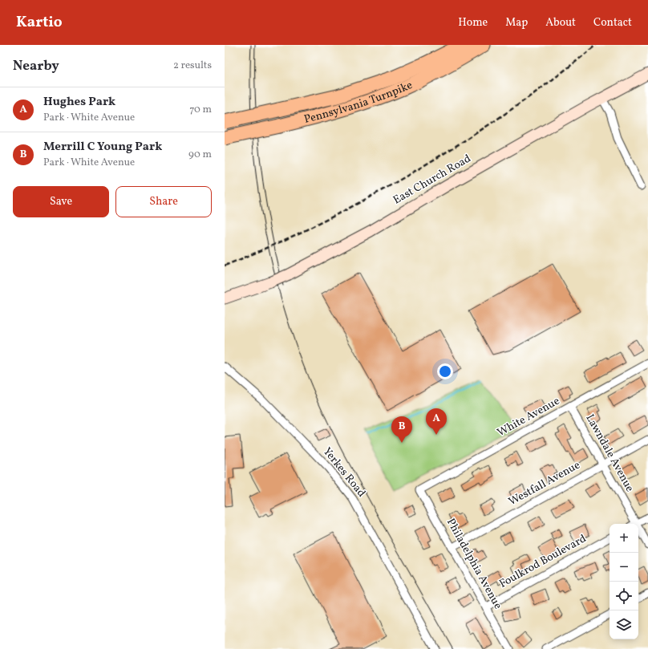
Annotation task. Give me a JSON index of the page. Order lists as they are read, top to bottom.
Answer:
{
  "streets": {
    "highway": ["Pennsylvania Turnpike"],
    "street": [
      "East Church Road",
      "White Avenue",
      "Lawndale Avenue",
      "Yerkes Road",
      "Westfall Avenue",
      "Foulkrod Boulevard",
      "Philadelphia Avenue"
    ]
  },
  "crossings": [
    ["White Avenue", "Lawndale Avenue"],
    ["White Avenue", "Philadelphia Avenue"],
    ["Lawndale Avenue", "Westfall Avenue"],
    ["Westfall Avenue", "Philadelphia Avenue"],
    ["Foulkrod Boulevard", "Philadelphia Avenue"]
  ],
  "page": {
    "header": "Kartio",
    "nav": [
      "Home",
      "Map",
      "About",
      "Contact"
    ],
    "heading": ["Nearby", "2 results"],
    "list": [
      {
        "mark": "A",
        "name": "Hughes Park",
        "note": "Park · White Avenue",
        "value": "70 m"
      },
      {
        "mark": "B",
        "name": "Merrill C Young Park",
        "note": "Park · White Avenue",
        "value": "90 m"
      }
    ],
    "buttons": ["Save", "Share"],
    "pins": ["A", "B"],
    "map_buttons": ["+", "−"]
  }
}
